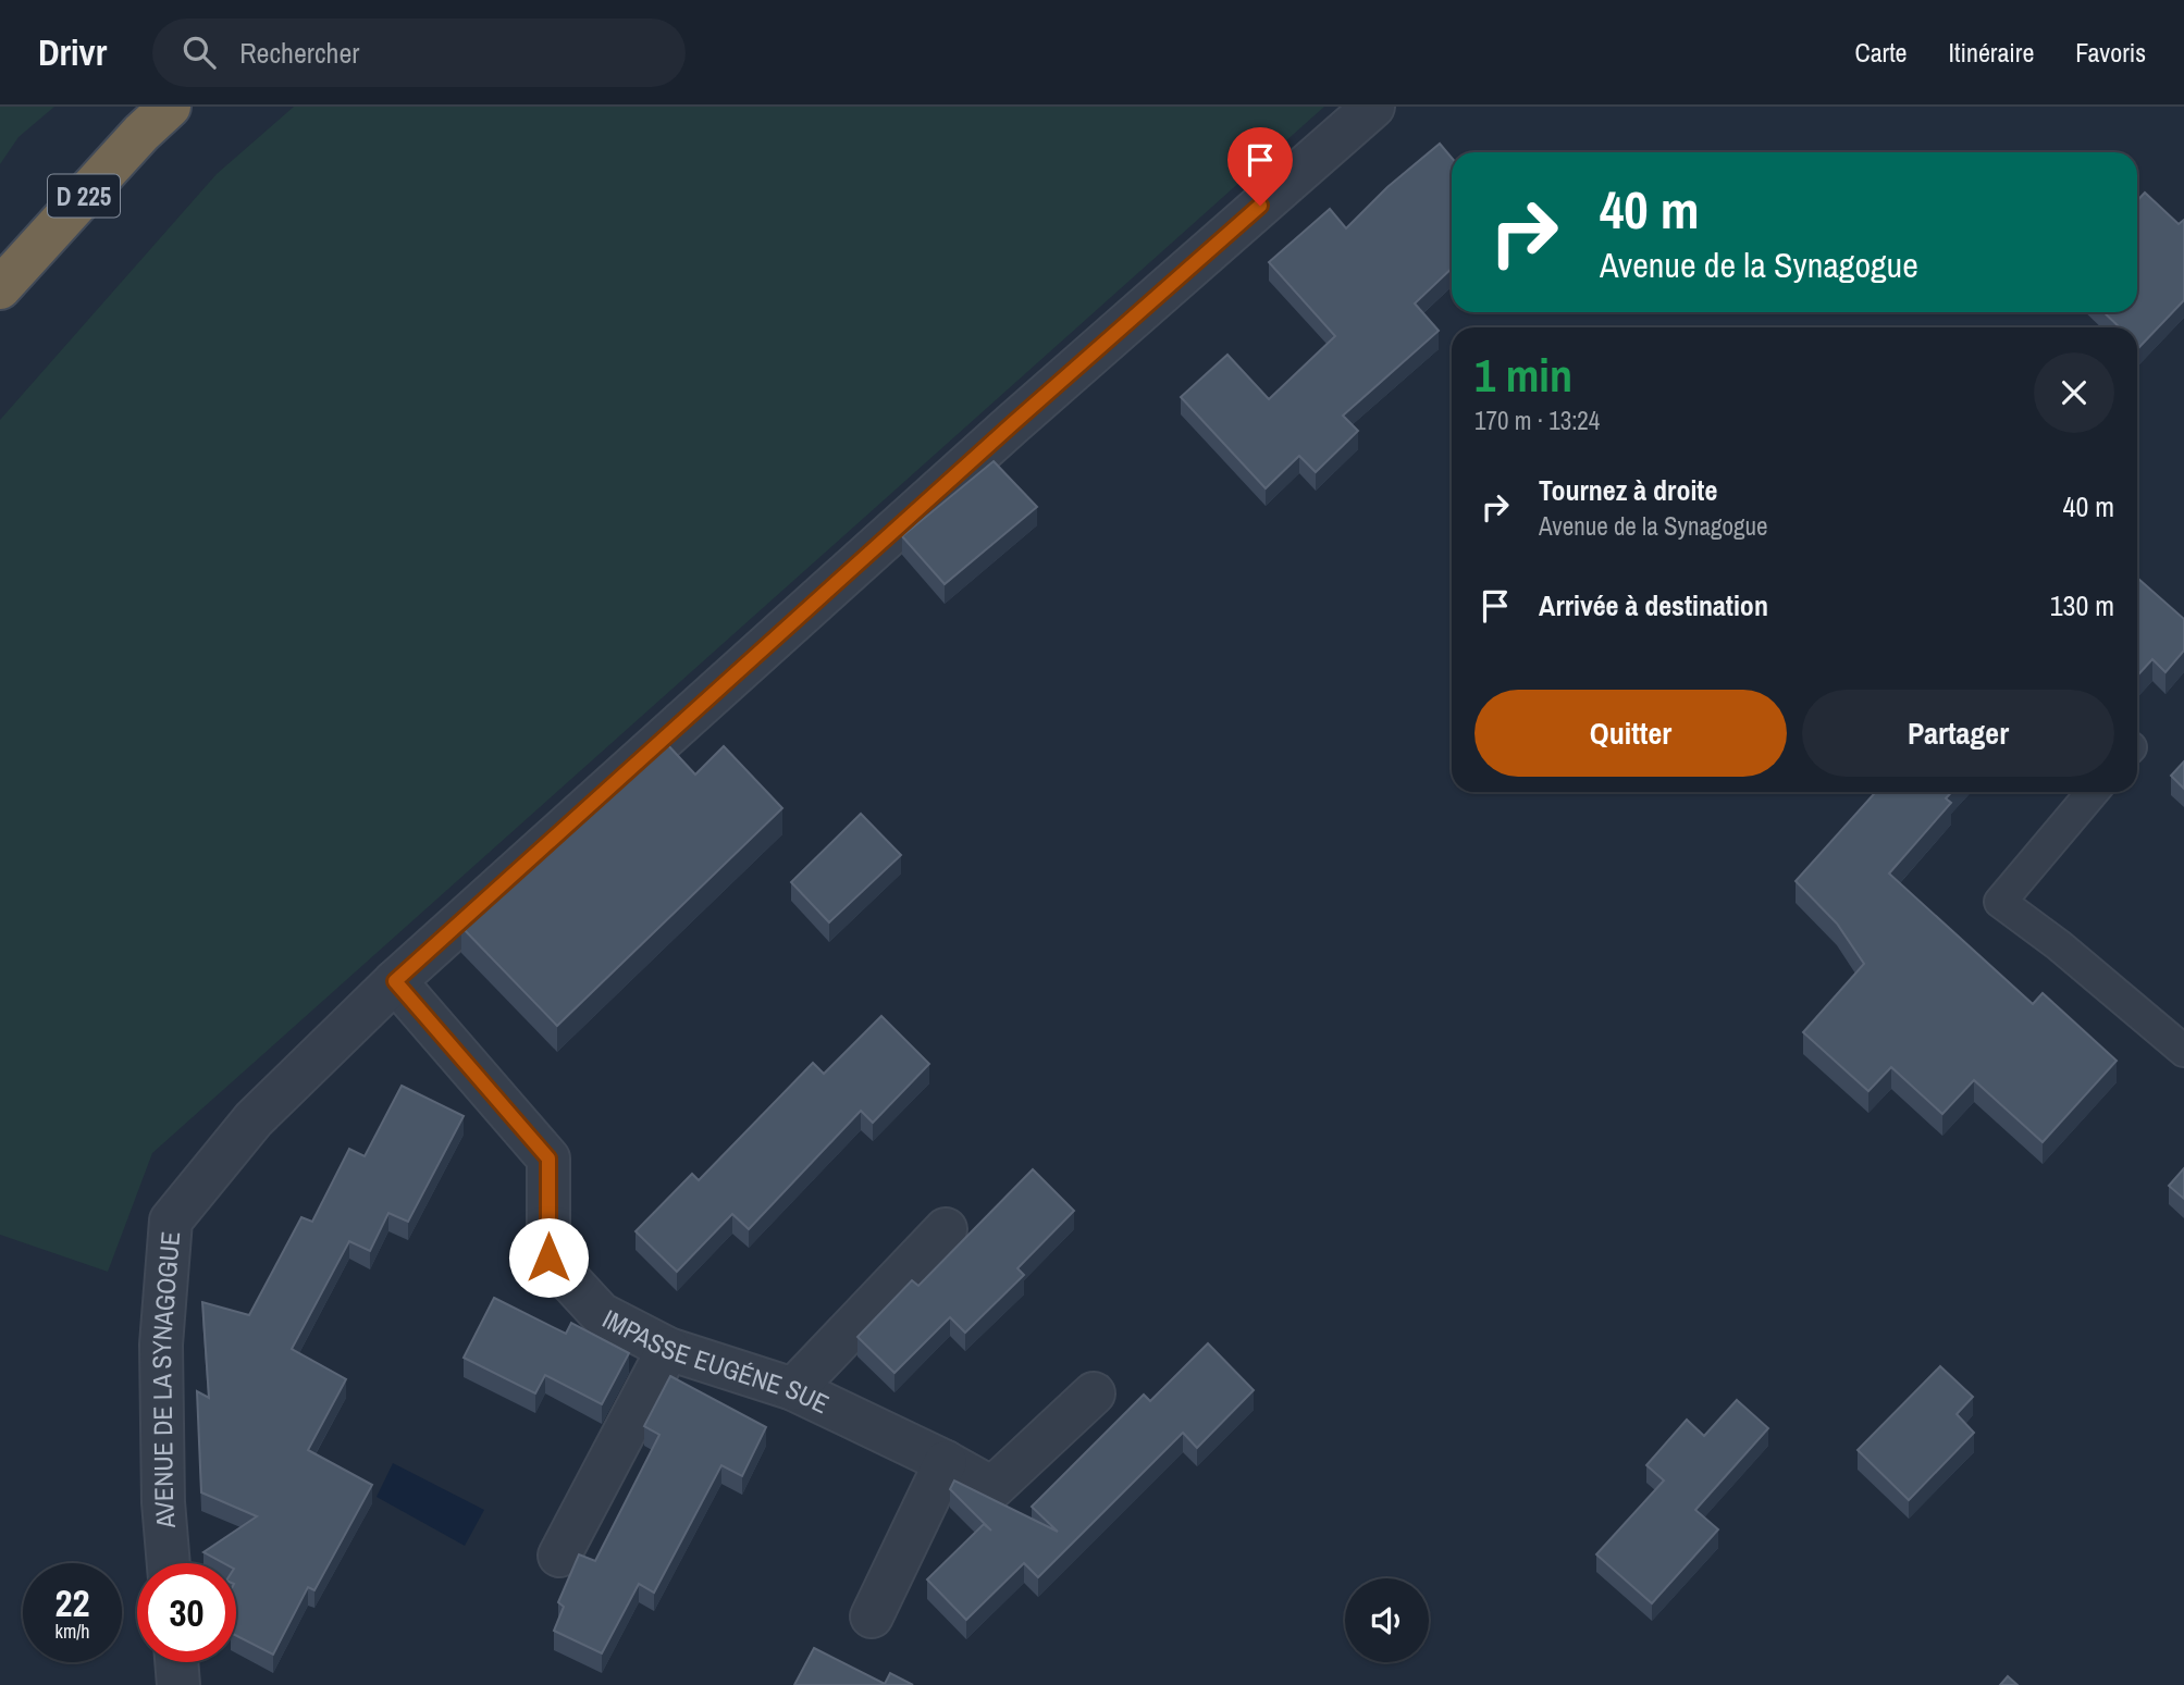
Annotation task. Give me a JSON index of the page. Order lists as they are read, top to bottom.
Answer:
{
  "streets": {
    "highway": ["D 225"],
    "street": ["IMPASSE EUGÉNE SUE", "AVENUE DE LA SYNAGOGUE"]
  },
  "crossings": [
    ["IMPASSE EUGÉNE SUE", "AVENUE DE LA SYNAGOGUE"]
  ],
  "page": {
    "header": "Drivr",
    "search": "Rechercher",
    "nav": ["Carte", "Itinéraire", "Favoris"],
    "turn": ["40 m", "Avenue de la Synagogue"],
    "heading": ["1 min", "170 m · 13:24"],
    "list": [
      {
        "name": "Tournez à droite",
        "note": "Avenue de la Synagogue",
        "value": "40 m"
      },
      {
        "name": "Arrivée à destination",
        "value": "130 m"
      }
    ],
    "buttons": ["Quitter", "Partager"],
    "speed": "22 km/h",
    "limit": "30"
  }
}
